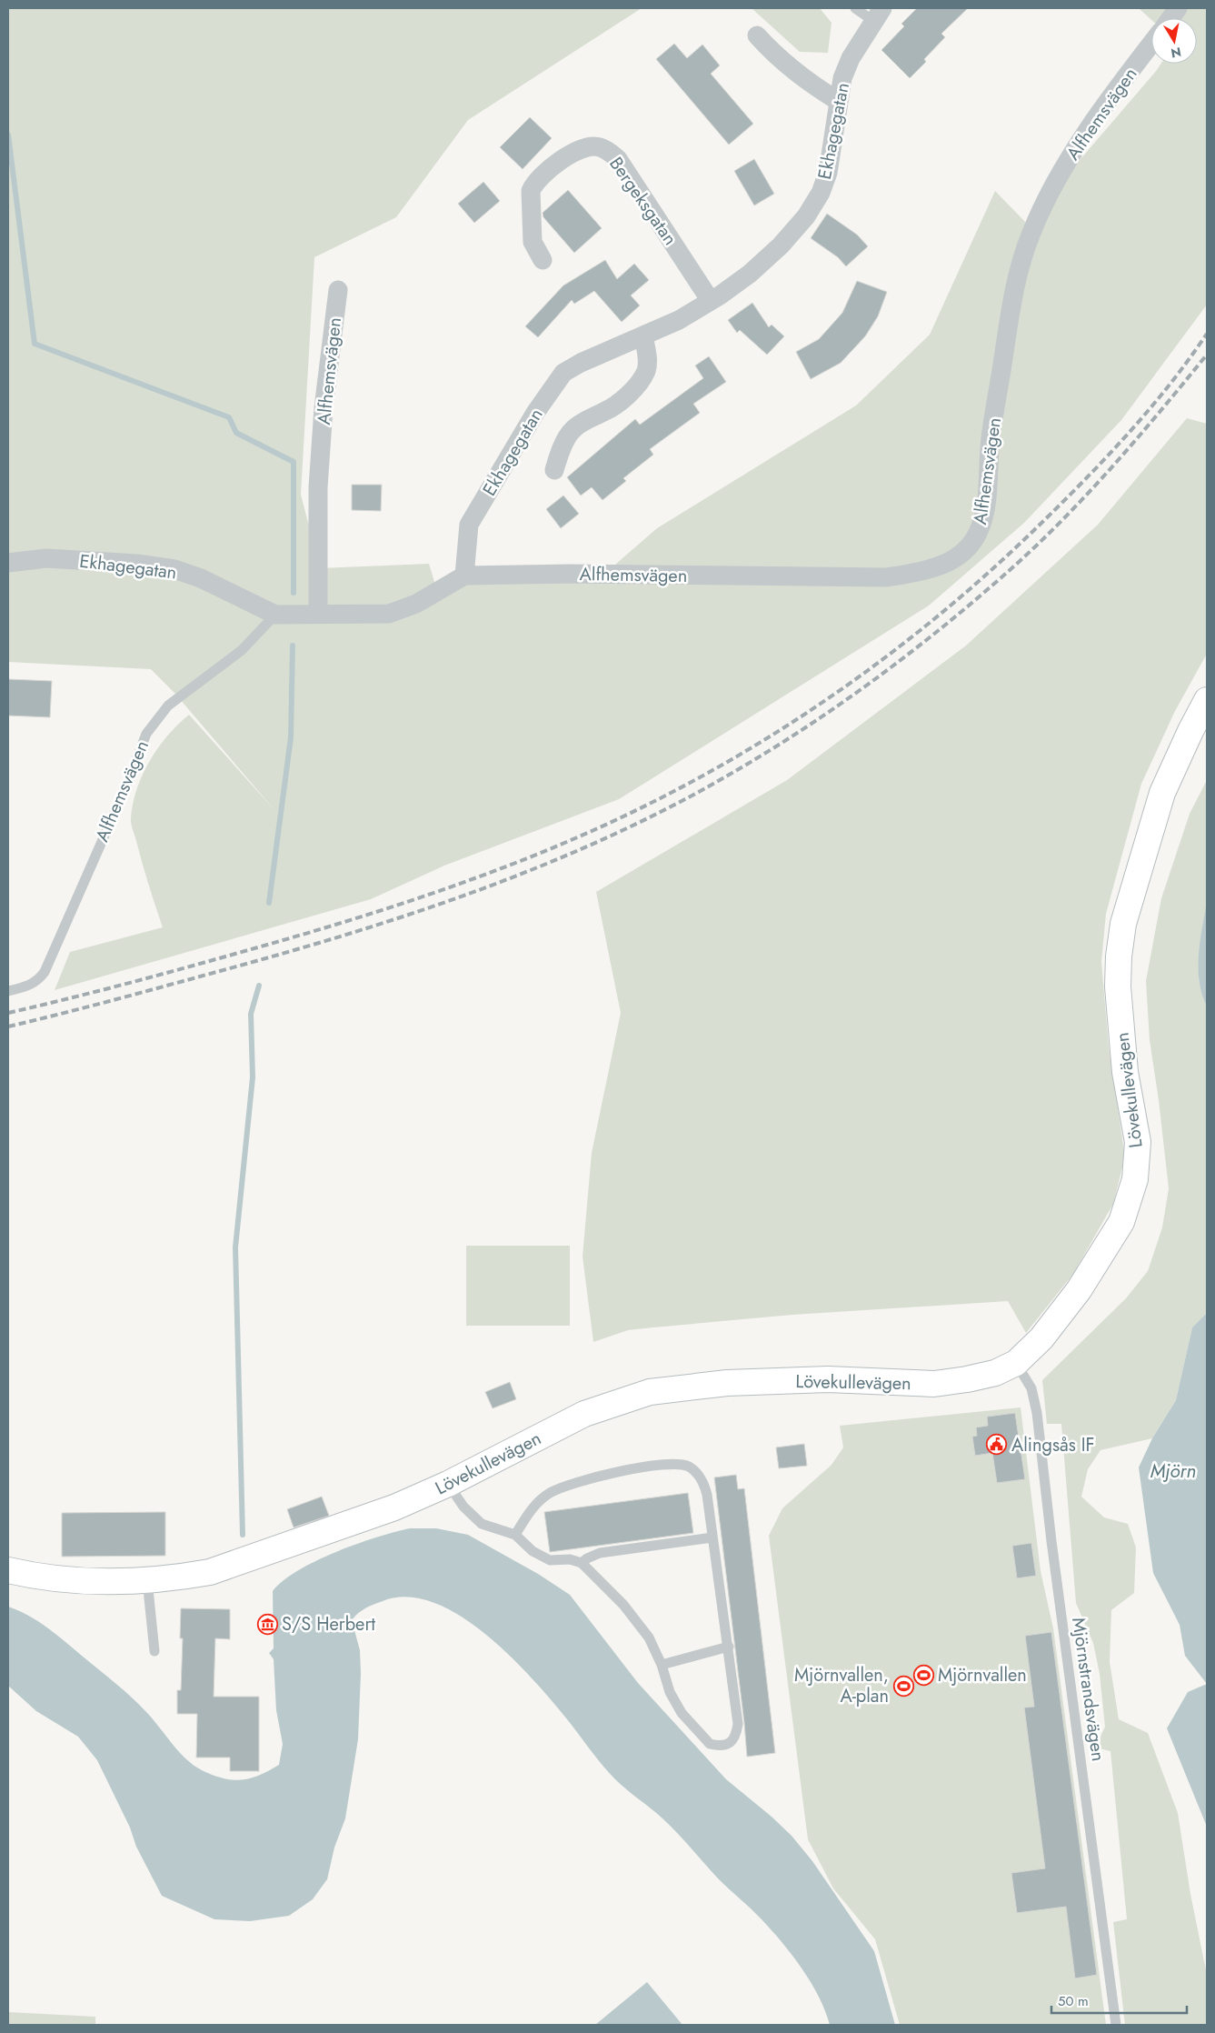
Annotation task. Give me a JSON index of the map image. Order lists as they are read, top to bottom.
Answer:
{
  "streets": {
    "street": [
      "Alfhemsvägen",
      "Ekhagegatan",
      "Bergeksgatan",
      "Lövekullevägen"
    ],
    "lane": ["Mjörnstrandsvägen"]
  },
  "crossings": [
    ["Alfhemsvägen", "Ekhagegatan"],
    ["Ekhagegatan", "Bergeksgatan"],
    ["Lövekullevägen", "Mjörnstrandsvägen"]
  ],
  "water": ["Mjörn"],
  "places": {
    "public building": ["Alingsås IF"],
    "museum": ["S/S Herbert"],
    "sports": ["Mjörnvallen", "Mjörnvallen, A-plan"]
  },
  "scale_bar": "50 m",
  "north": "bottom"
}
